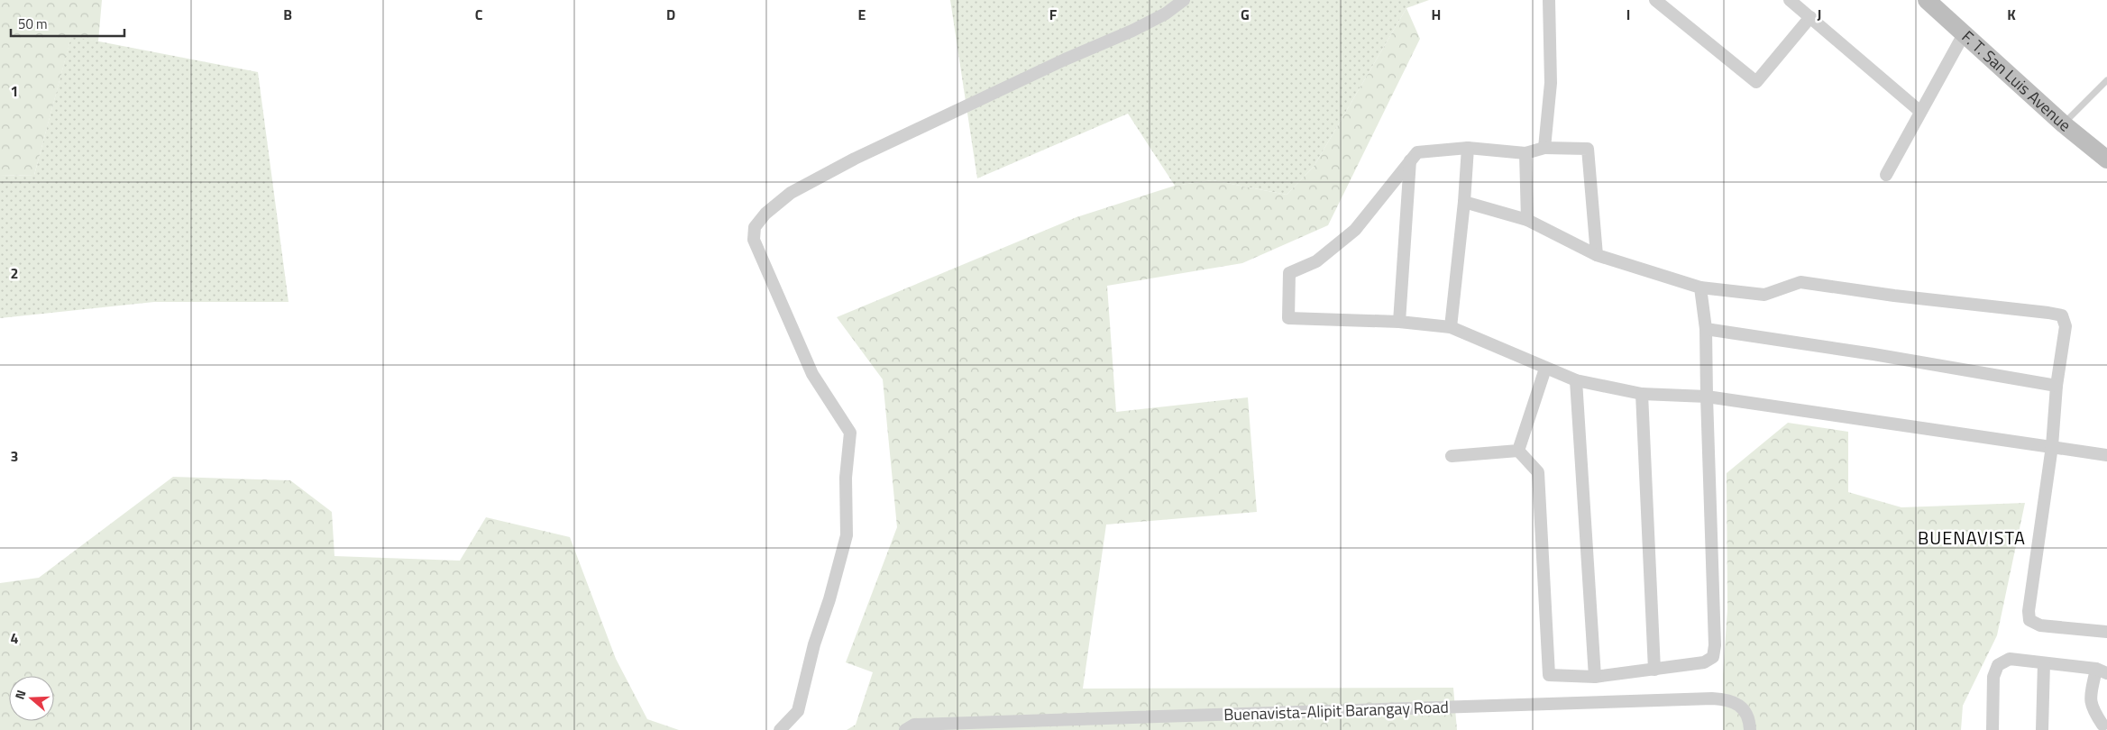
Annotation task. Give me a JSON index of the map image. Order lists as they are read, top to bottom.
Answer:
{
  "streets": {
    "main road": ["F. T. San Luis Avenue"],
    "street": ["Buenavista-Alipit Barangay Road"]
  },
  "districts": ["BUENAVISTA"],
  "scale_bar": "50 m",
  "north": "left",
  "grid": {
    "columns": [
      "B",
      "C",
      "D",
      "E",
      "F",
      "G",
      "H",
      "I",
      "J",
      "K"
    ],
    "rows": [
      "1",
      "2",
      "3",
      "4"
    ]
  }
}
